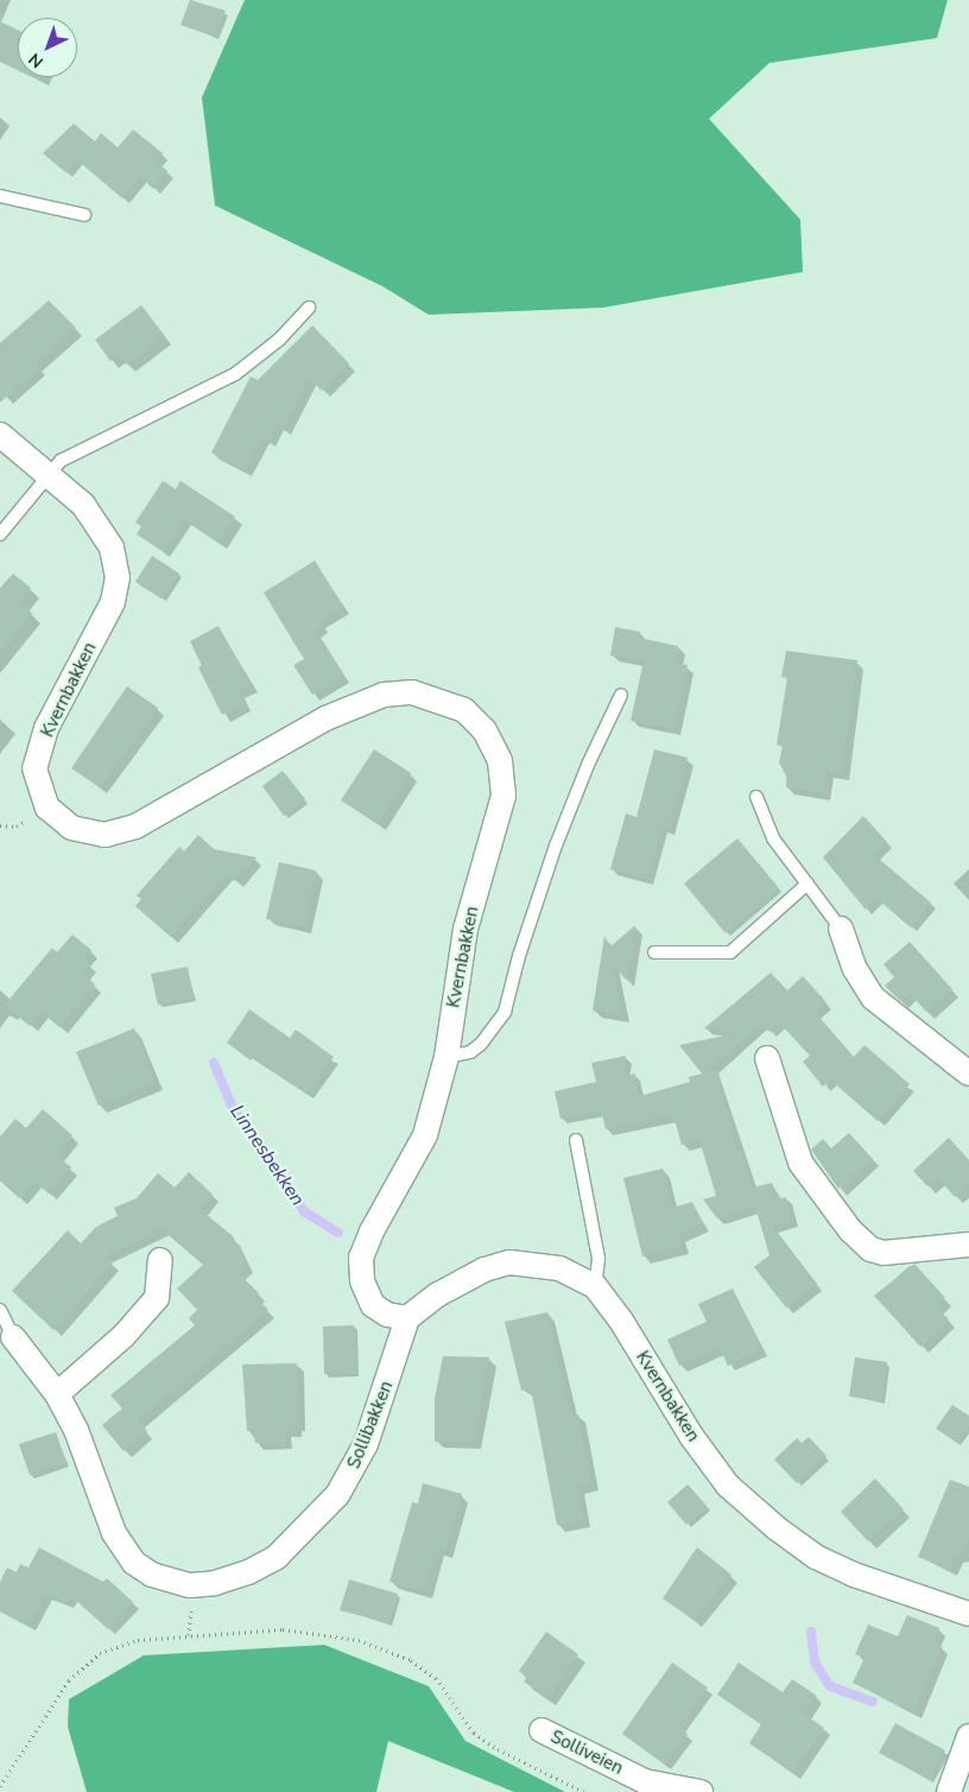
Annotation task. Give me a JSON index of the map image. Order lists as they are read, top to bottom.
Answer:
{
  "streets": {
    "street": ["Kvernbakken", "Sollibakken", "Solliveien"]
  },
  "crossings": [
    ["Kvernbakken", "Sollibakken"]
  ],
  "water": ["Linnesbekken"],
  "north": "bottom left"
}
